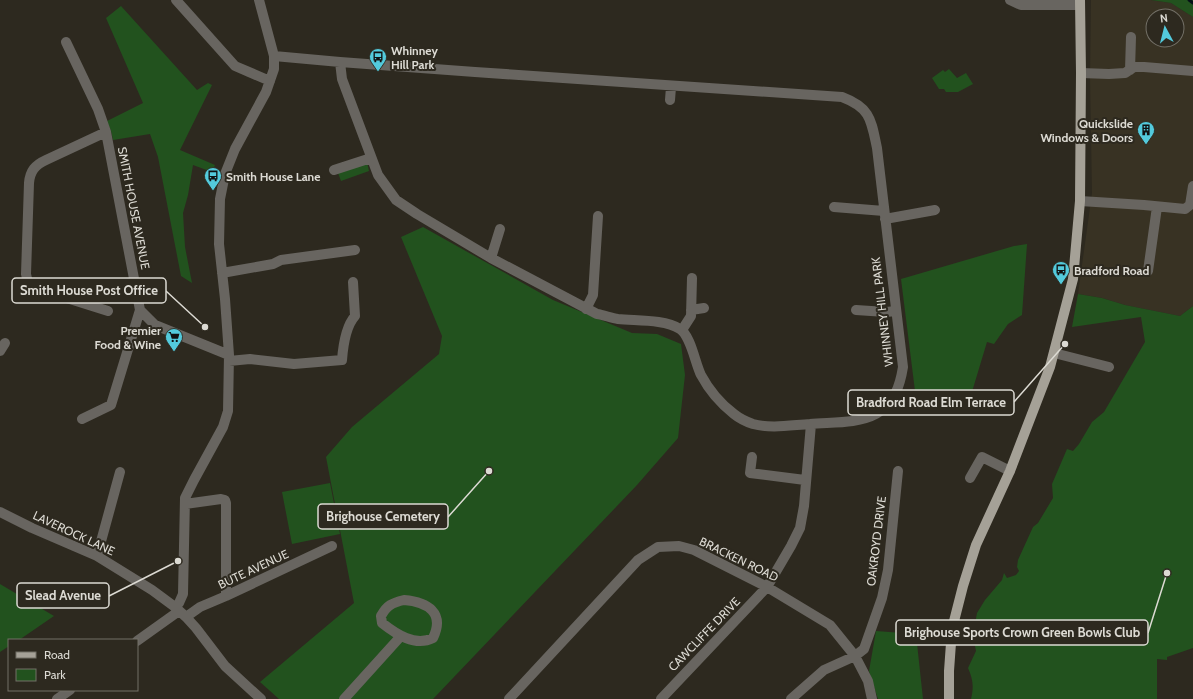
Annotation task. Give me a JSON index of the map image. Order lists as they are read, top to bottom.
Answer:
{
  "streets": {
    "street": [
      "SMITH HOUSE AVENUE",
      "WHINNEY HILL PARK",
      "LAVEROCK LANE",
      "OAKROYD DRIVE",
      "BRACKEN ROAD",
      "BUTE AVENUE",
      "CAWCLIFFE DRIVE"
    ]
  },
  "crossings": [
    ["WHINNEY HILL PARK", "CAWCLIFFE DRIVE"],
    ["LAVEROCK LANE", "BUTE AVENUE"],
    ["OAKROYD DRIVE", "BRACKEN ROAD"],
    ["BRACKEN ROAD", "CAWCLIFFE DRIVE"]
  ],
  "places": {
    "bus stop": ["Whinney Hill Park", "Smith House Lane", "Bradford Road"],
    "building": ["Quickslide Windows & Doors"],
    "other": [
      "Smith House Post Office",
      "Bradford Road Elm Terrace",
      "Brighouse Cemetery",
      "Slead Avenue",
      "Brighouse Sports Crown Green Bowls Club"
    ],
    "supermarket": ["Premier Food & Wine"]
  },
  "legend": ["Road", "Park"],
  "north": "top"
}
